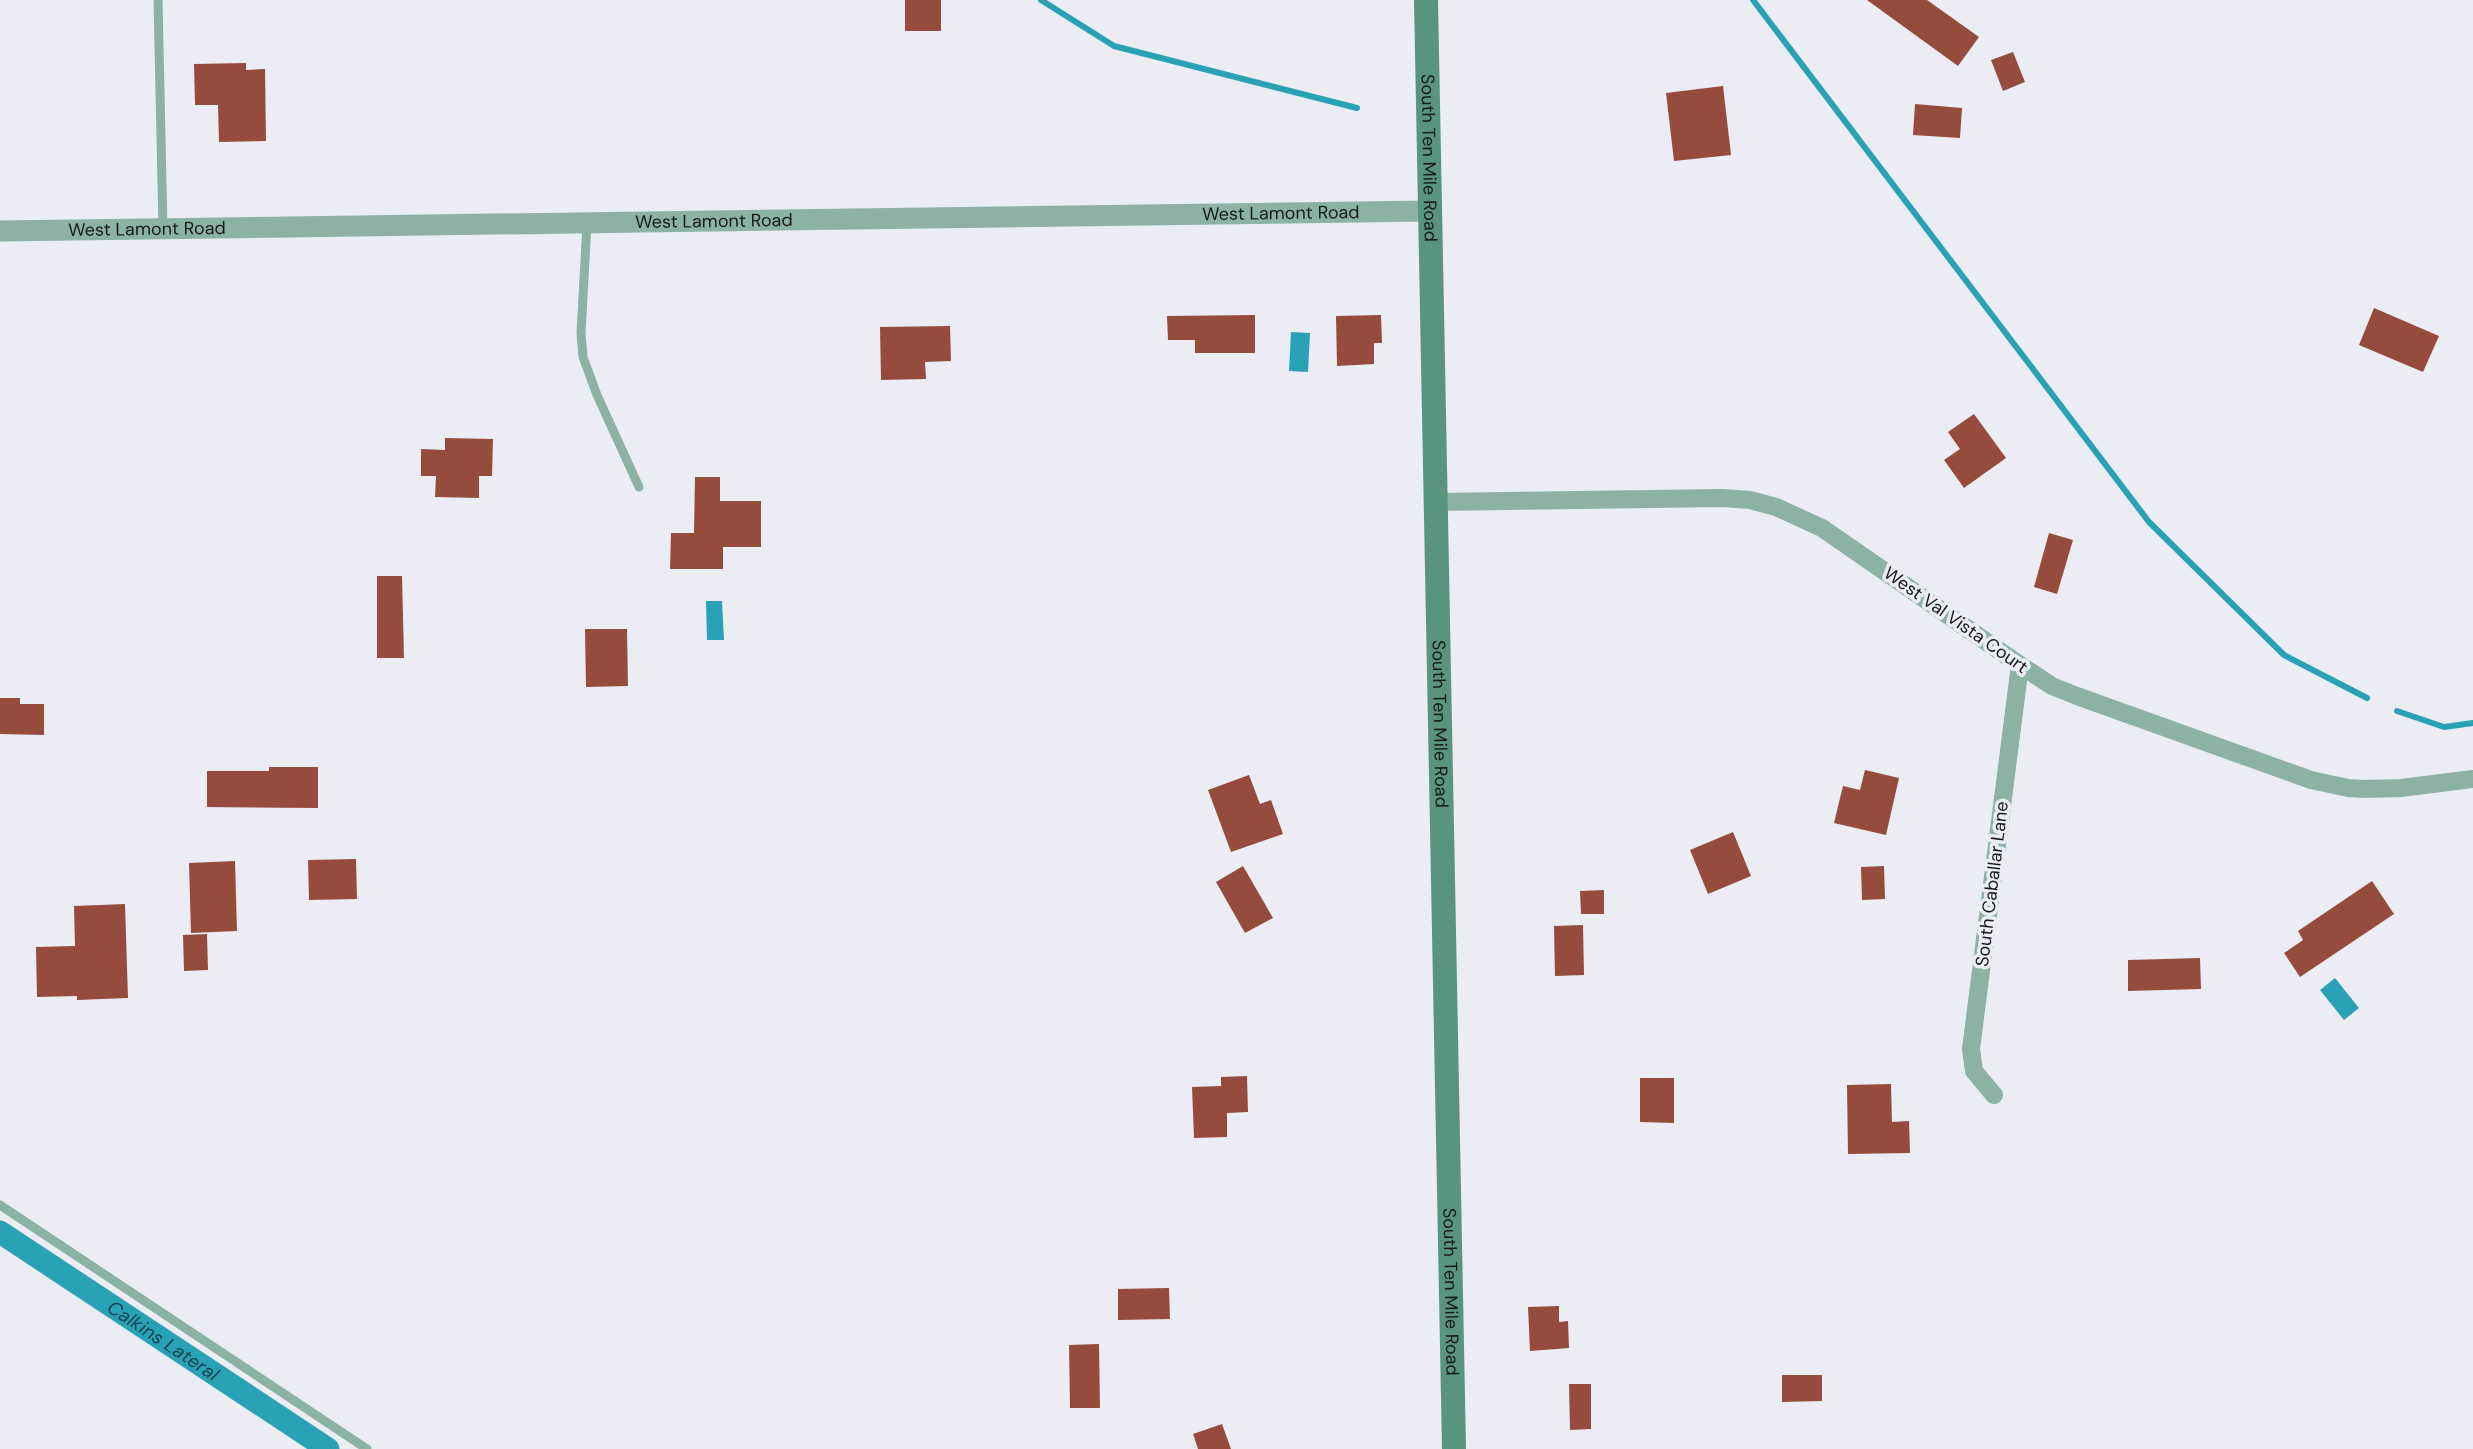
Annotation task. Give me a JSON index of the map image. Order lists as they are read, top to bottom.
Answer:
{
  "streets": {
    "main road": ["South Ten Mile Road"],
    "street": ["West Lamont Road", "West Val Vista Court", "South Caballar Lane"]
  },
  "crossings": [
    ["South Ten Mile Road", "West Lamont Road"],
    ["South Ten Mile Road", "West Val Vista Court"],
    ["West Val Vista Court", "South Caballar Lane"]
  ],
  "water": ["Calkins Lateral"]
}
